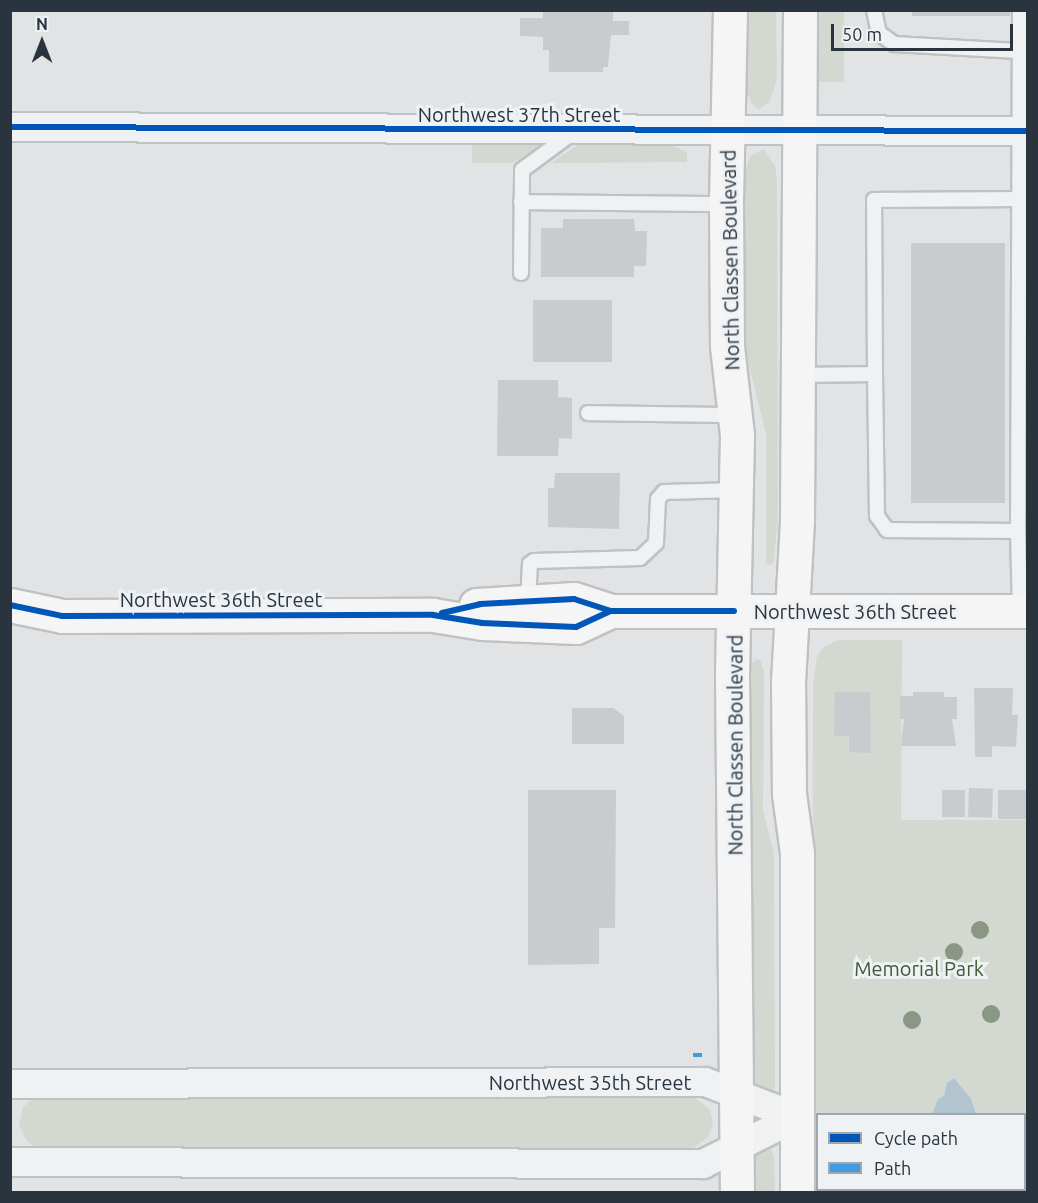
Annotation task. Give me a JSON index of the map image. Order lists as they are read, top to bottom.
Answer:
{
  "streets": {
    "main road": ["North Classen Boulevard", "Northwest 36th Street"],
    "street": ["Northwest 37th Street", "Northwest 35th Street"]
  },
  "crossings": [
    ["Northwest 37th Street", "North Classen Boulevard"],
    ["North Classen Boulevard", "Northwest 36th Street"],
    ["North Classen Boulevard", "Northwest 35th Street"]
  ],
  "parks": ["Memorial Park"],
  "legend": ["Cycle path", "Path"],
  "scale_bar": "50 m",
  "north": "top"
}
